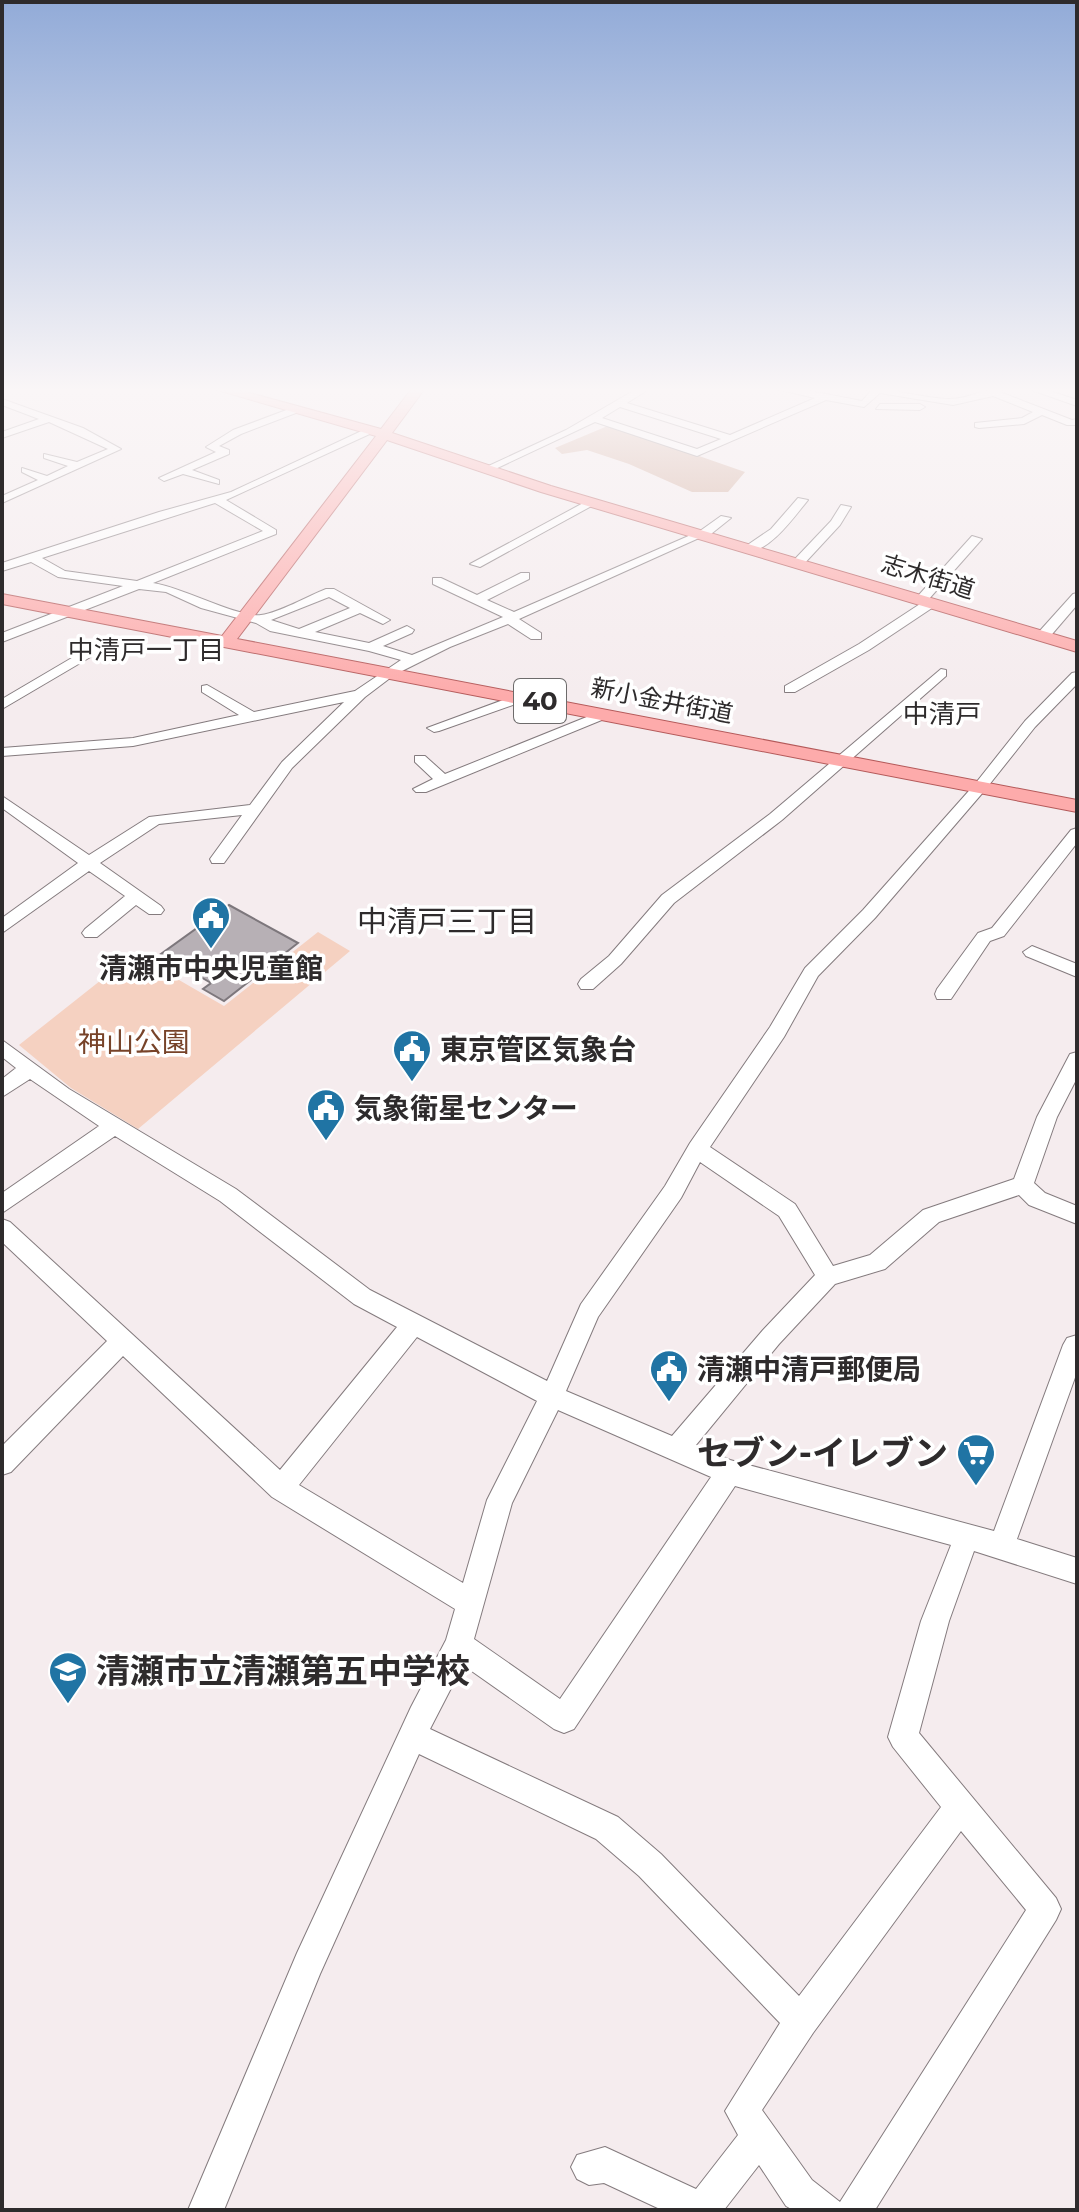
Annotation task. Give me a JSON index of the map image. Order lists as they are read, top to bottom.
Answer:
{
  "streets": {
    "main road": ["志木街道", "40", "新小金井街道"]
  },
  "districts": ["中清戸一丁目", "中清戸", "中清戸三丁目"],
  "parks": ["神山公園"],
  "places": {
    "public building": [
      "清瀬市中央児童館",
      "東京管区気象台",
      "気象衛星センター",
      "清瀬中清戸郵便局"
    ],
    "supermarket": ["セブン-イレブン"],
    "school or university": ["清瀬市立清瀬第五中学校"]
  }
}
